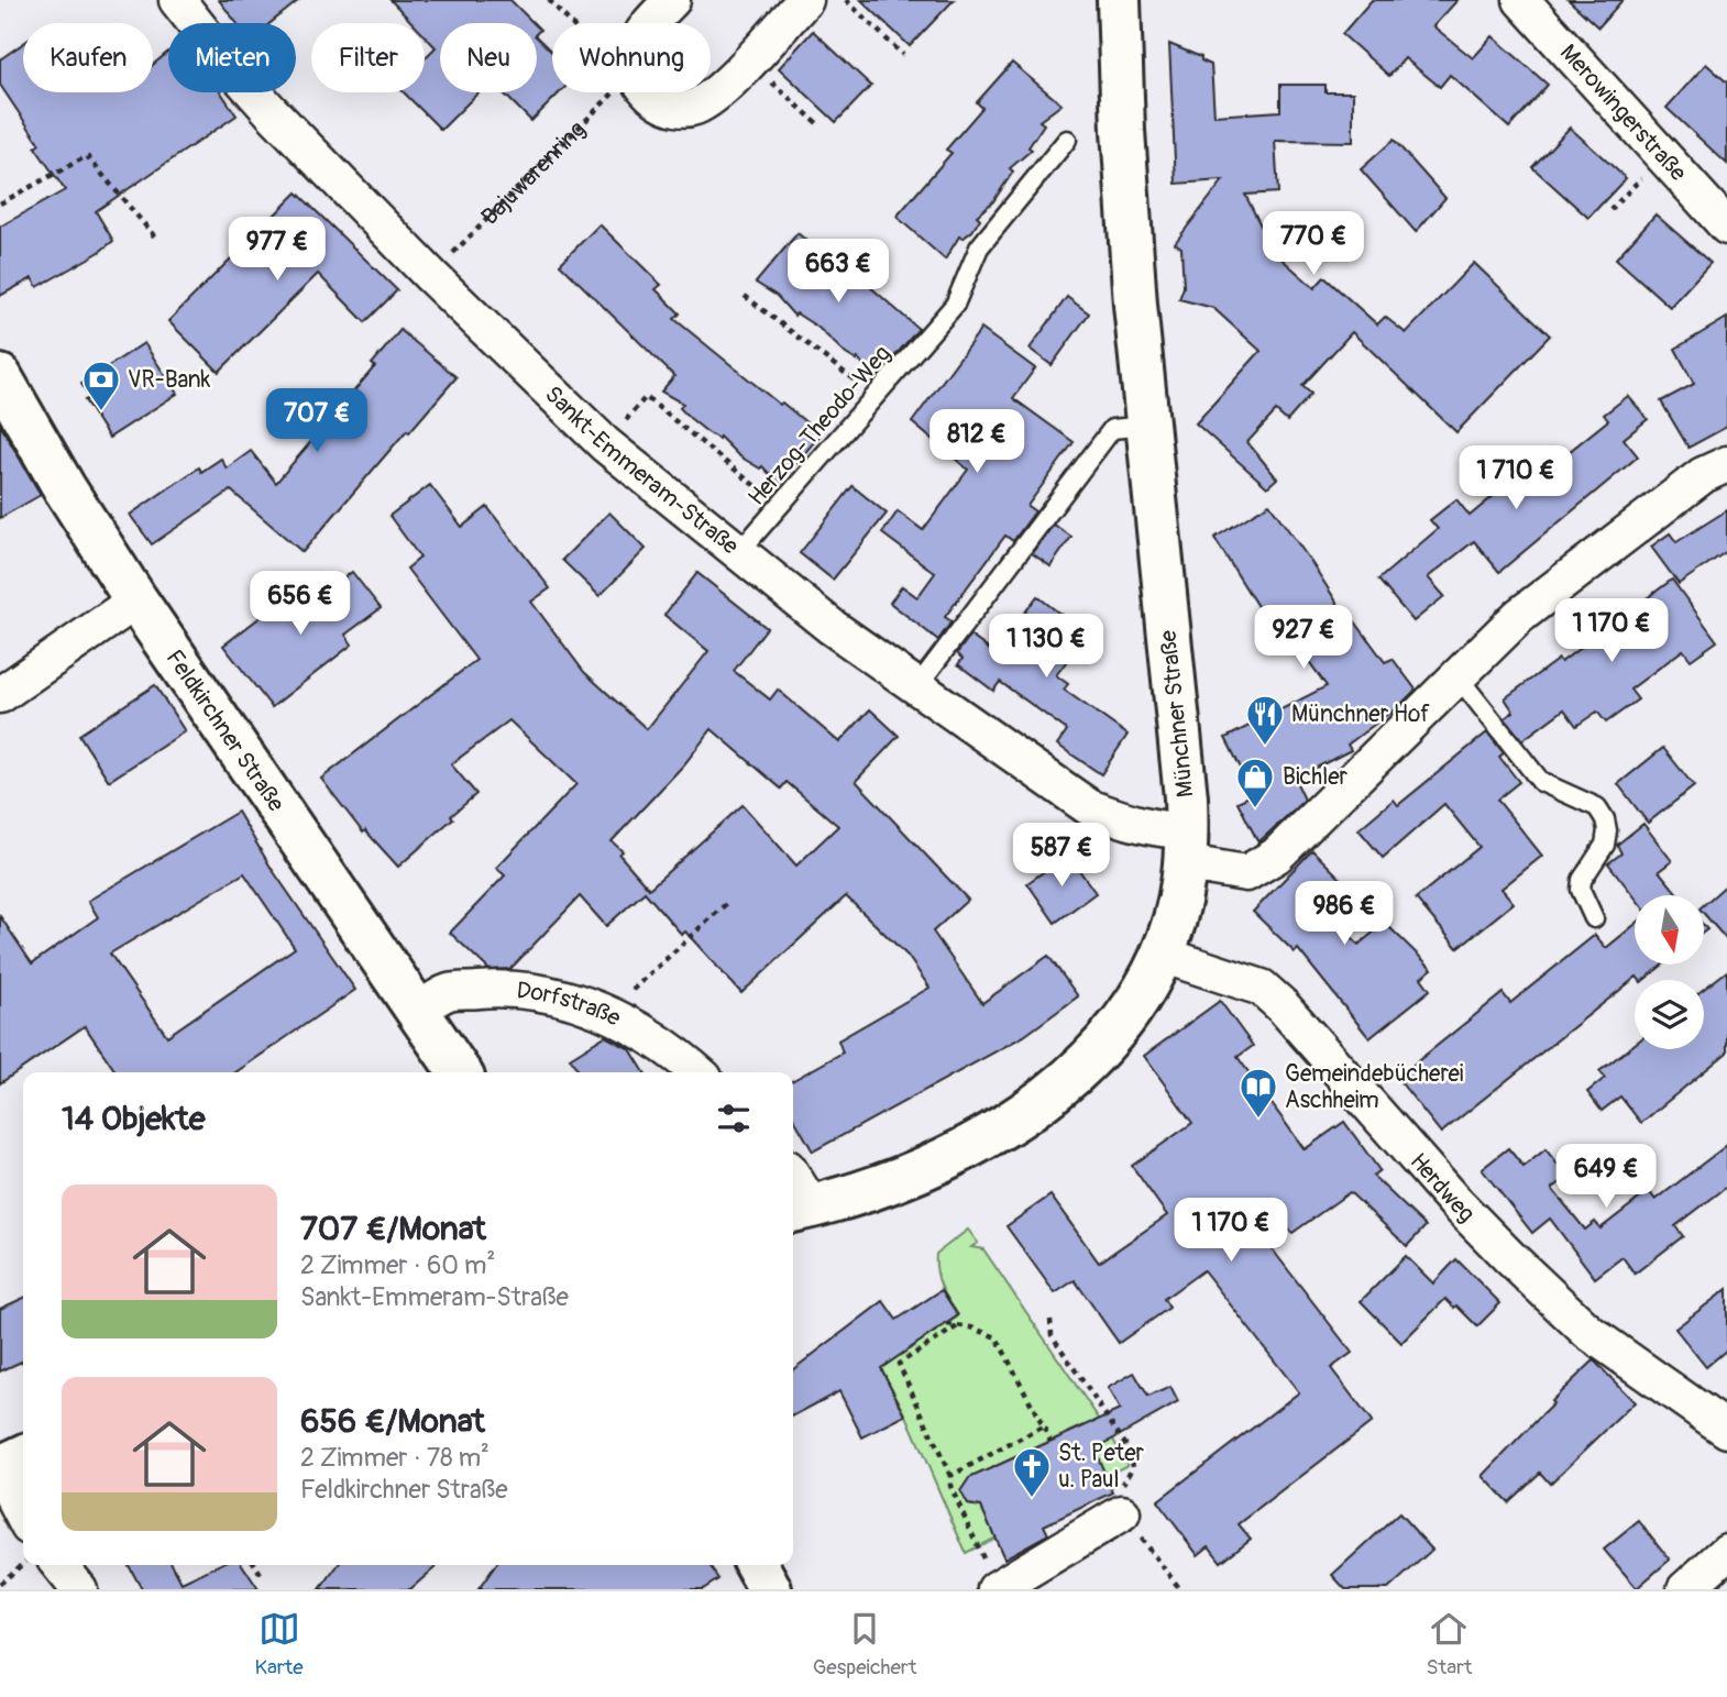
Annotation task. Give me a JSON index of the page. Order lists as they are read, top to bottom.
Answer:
{
  "streets": {
    "street": [
      "Merowingerstraße",
      "Sankt-Emmeram-Straße",
      "Münchner Straße",
      "Feldkirchner Straße",
      "Dorfstraße",
      "Herdweg"
    ],
    "lane": ["Herzog-Theodo-Weg"],
    "path": ["Bajuwarenring"]
  },
  "crossings": [
    ["Bajuwarenring", "Sankt-Emmeram-Straße"],
    ["Herzog-Theodo-Weg", "Sankt-Emmeram-Straße"],
    ["Sankt-Emmeram-Straße", "Münchner Straße"],
    ["Münchner Straße", "Herdweg"],
    ["Feldkirchner Straße", "Dorfstraße"]
  ],
  "places": {
    "bank": ["VR-Bank"],
    "restaurant": ["Münchner Hof"],
    "shop": ["Bichler"],
    "library": ["Gemeindebücherei Aschheim"],
    "church": ["St. Peter u. Paul"]
  },
  "north": "bottom",
  "page": {
    "chip": [
      "Kaufen",
      "Mieten",
      "Filter",
      "Neu",
      "Wohnung"
    ],
    "price": [
      "770 €",
      "977 €",
      "663 €",
      "707 €",
      "812 €",
      "1 710 €",
      "656 €",
      "1 170 €",
      "927 €",
      "1 130 €",
      "587 €",
      "986 €",
      "649 €",
      "1 170 €"
    ],
    "heading": "14 Objekte",
    "list": [
      {
        "name": "707 €/Monat",
        "note": "2 Zimmer · 60 m² · Sankt-Emmeram-Straße"
      },
      {
        "name": "656 €/Monat",
        "note": "2 Zimmer · 78 m² · Feldkirchner Straße"
      }
    ],
    "tabs": ["Karte", "Gespeichert", "Start"]
  }
}
